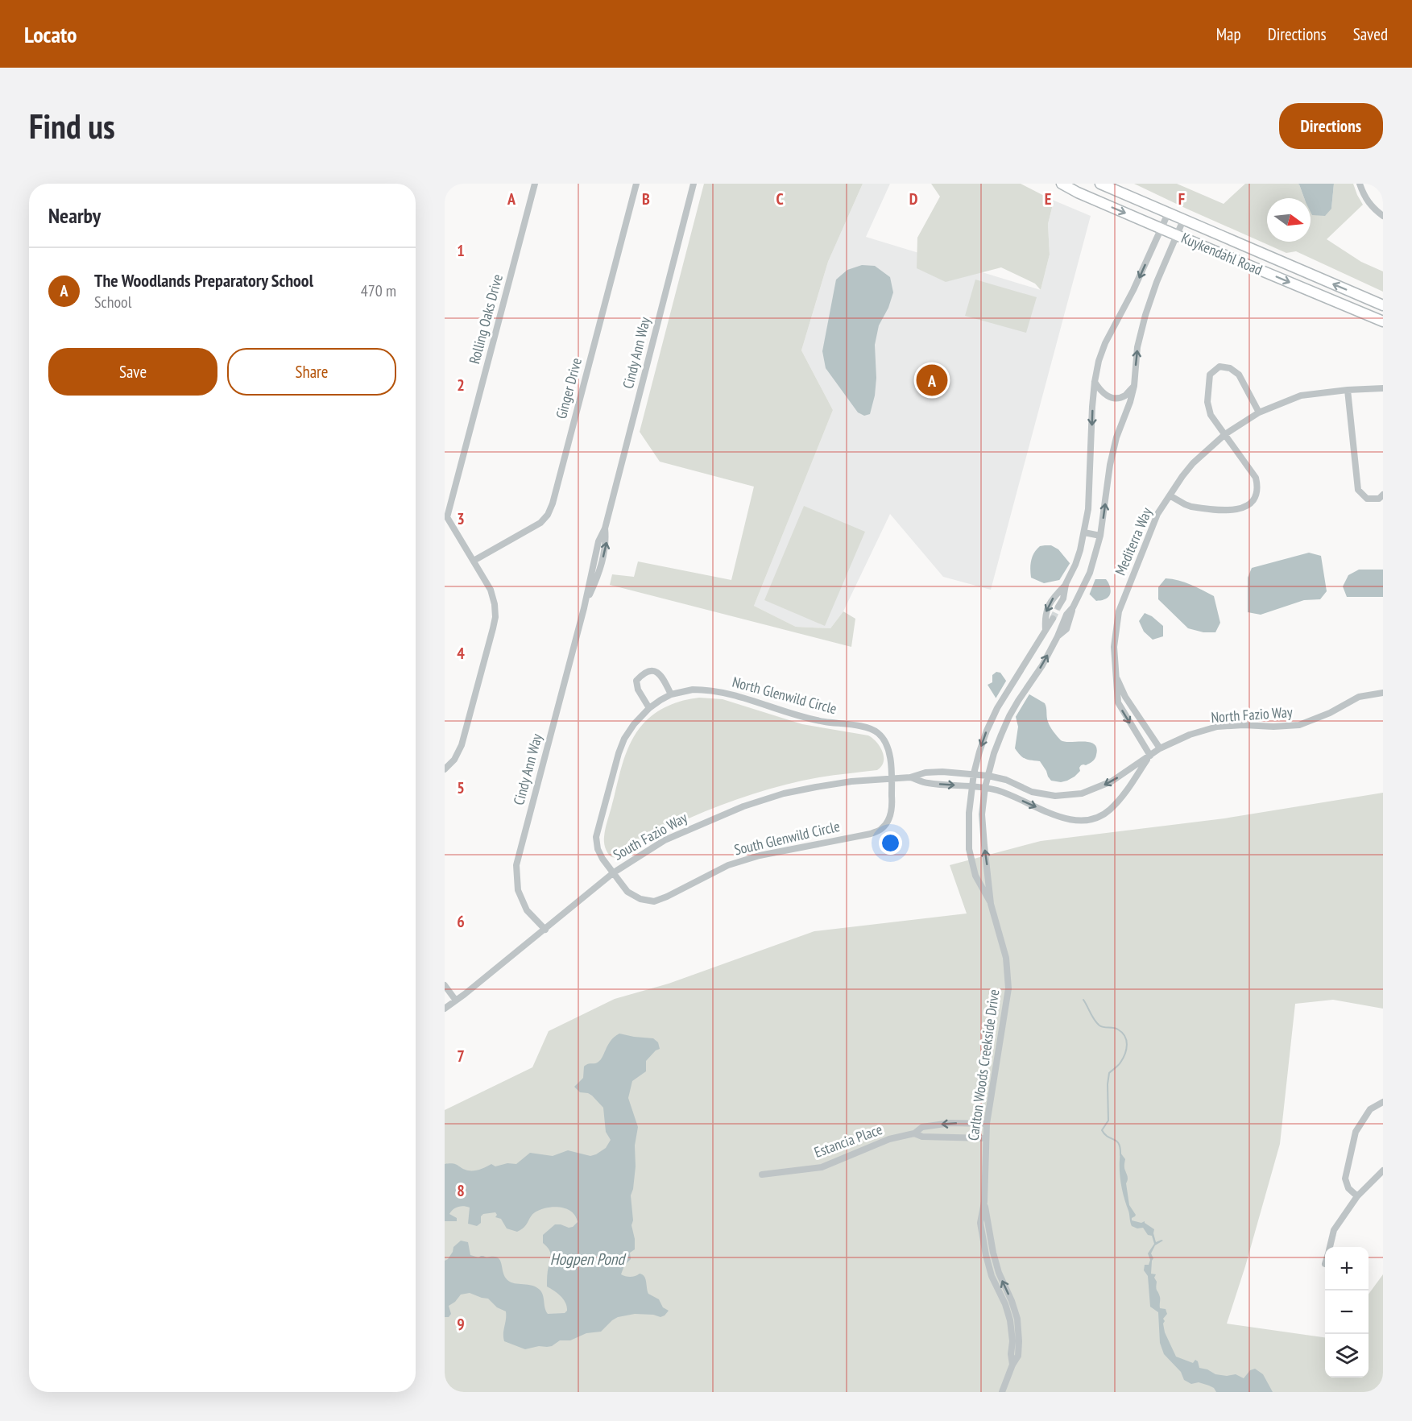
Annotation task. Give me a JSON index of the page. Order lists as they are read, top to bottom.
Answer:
{
  "streets": {
    "main road": ["Kuykendahl Road"],
    "street": [
      "Rolling Oaks Drive",
      "Cindy Ann Way",
      "Ginger Drive",
      "Mediterra Way",
      "North Glenwild Circle",
      "North Fazio Way",
      "South Fazio Way",
      "South Glenwild Circle",
      "Carlton Woods Creekside Drive",
      "Estancia Place"
    ]
  },
  "crossings": [
    ["Kuykendahl Road", "Carlton Woods Creekside Drive"],
    ["Cindy Ann Way", "South Fazio Way"],
    ["Mediterra Way", "North Fazio Way"],
    ["North Glenwild Circle", "South Fazio Way"],
    ["North Glenwild Circle", "South Glenwild Circle"],
    ["North Fazio Way", "South Fazio Way"],
    ["North Fazio Way", "Carlton Woods Creekside Drive"],
    ["South Fazio Way", "South Glenwild Circle"],
    ["South Fazio Way", "Carlton Woods Creekside Drive"],
    ["Carlton Woods Creekside Drive", "Estancia Place"]
  ],
  "water": ["Hogpen Pond"],
  "north": "right",
  "page": {
    "header": "Locato",
    "nav": ["Map", "Directions", "Saved"],
    "buttons": [
      "Directions",
      ["Save", "Share"]
    ],
    "title": "Find us",
    "heading": "Nearby",
    "list": [
      {
        "mark": "A",
        "name": "The Woodlands Preparatory School",
        "note": "School",
        "value": "470 m"
      }
    ],
    "pins": "A",
    "map_buttons": ["+", "−"]
  },
  "grid": {
    "columns": [
      "A",
      "B",
      "C",
      "D",
      "E",
      "F"
    ],
    "rows": [
      "1",
      "2",
      "3",
      "4",
      "5",
      "6",
      "7",
      "8",
      "9"
    ]
  }
}
